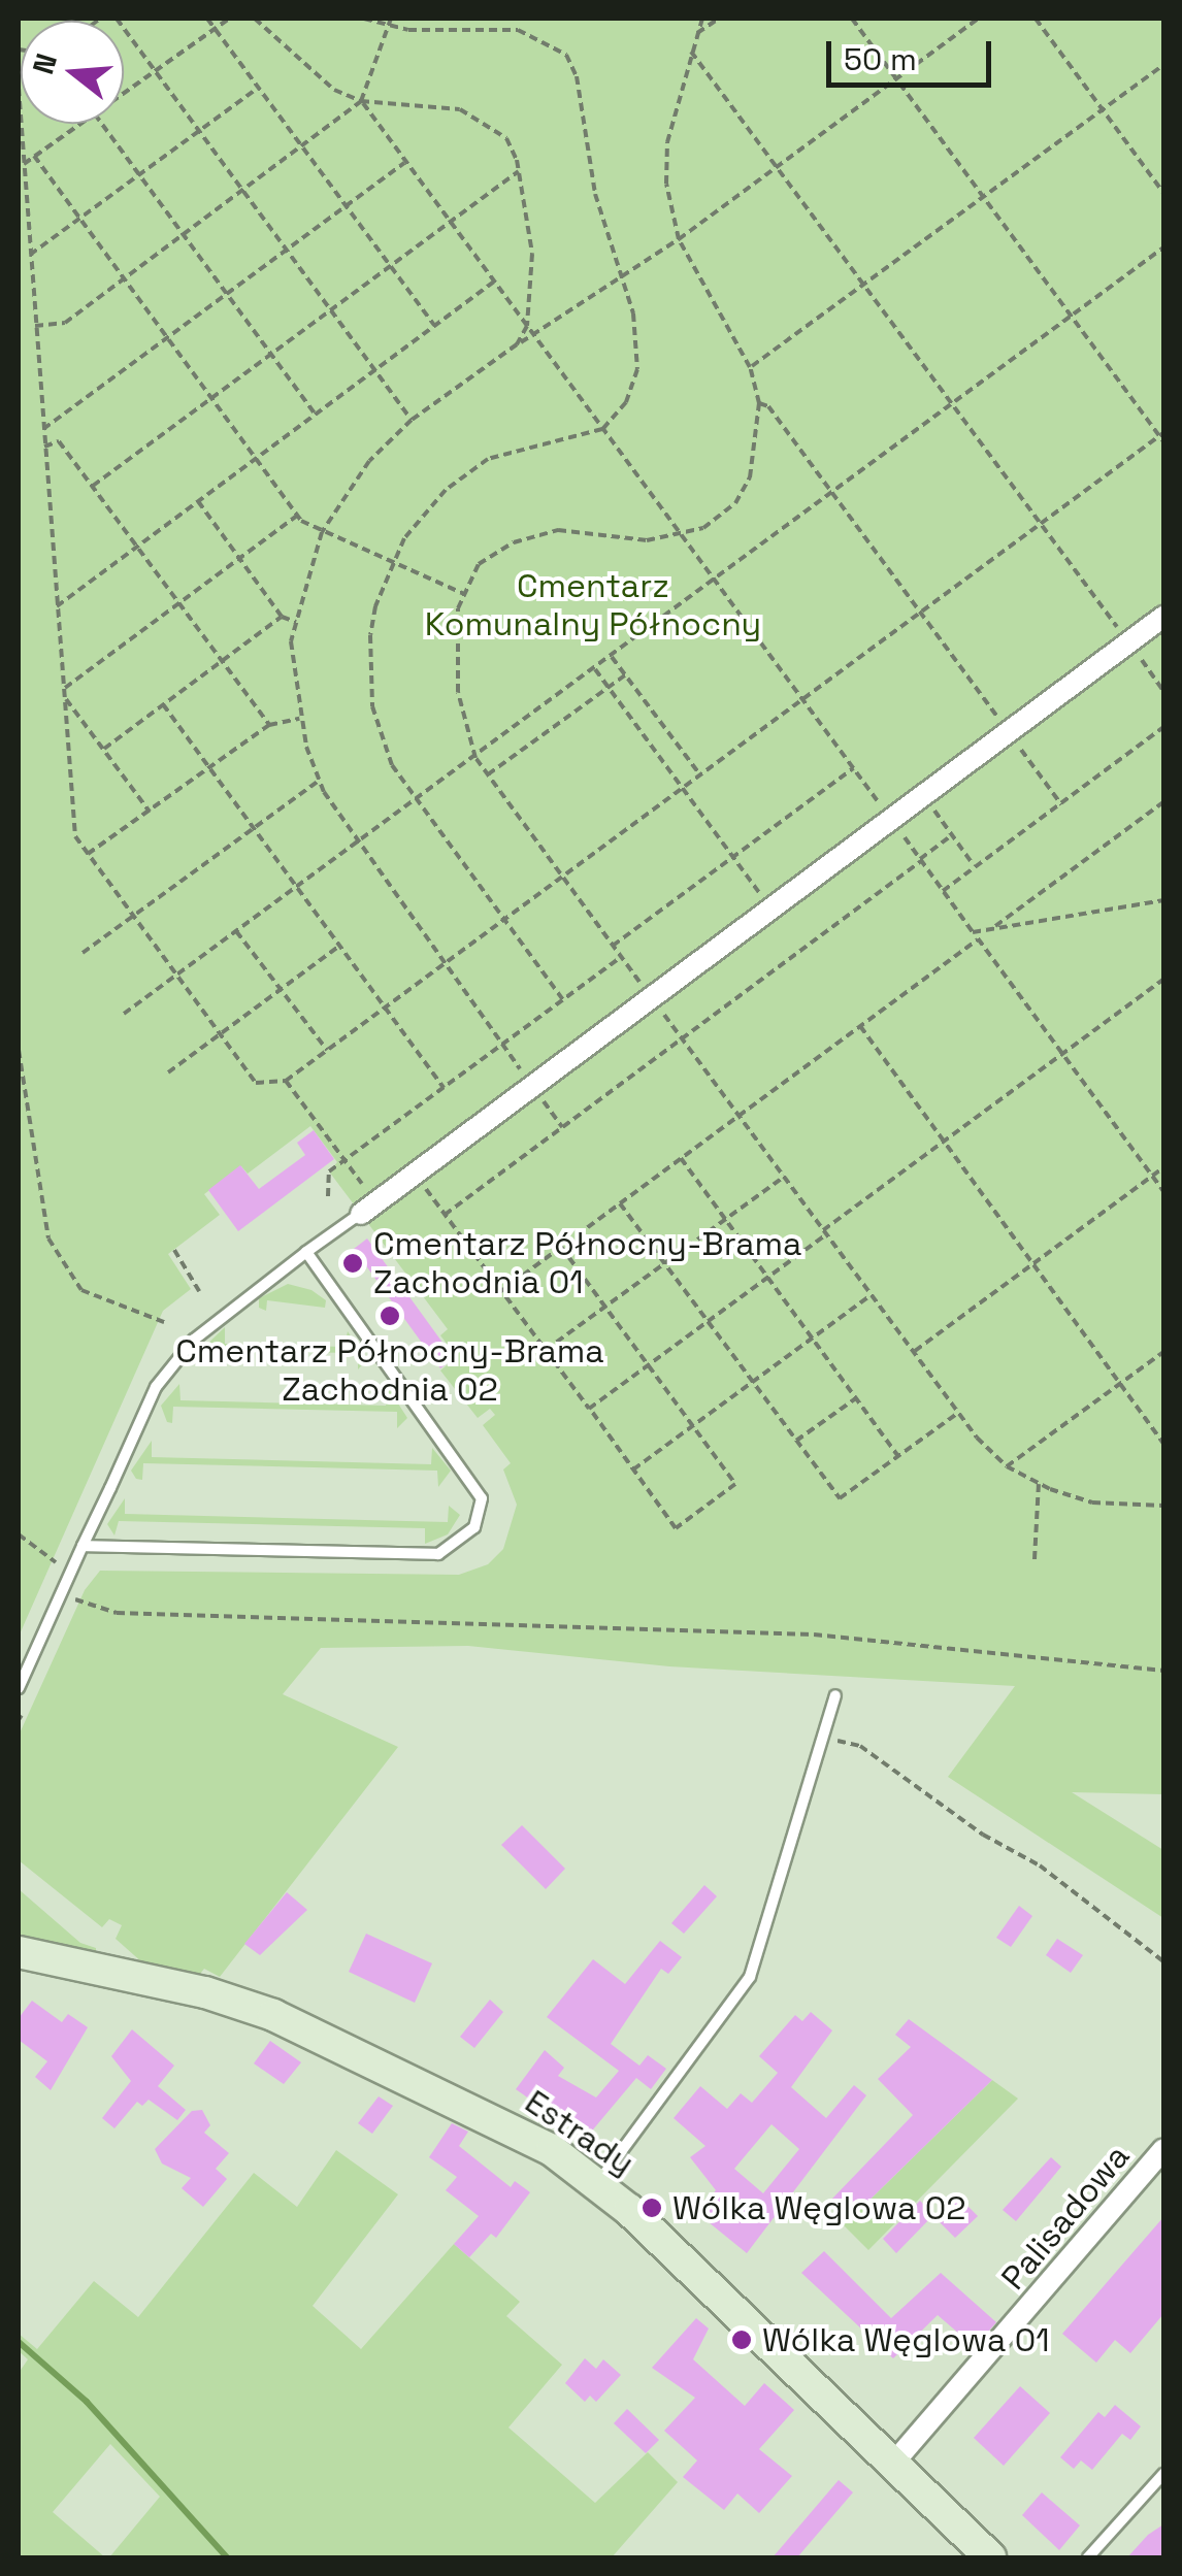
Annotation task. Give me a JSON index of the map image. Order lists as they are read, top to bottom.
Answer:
{
  "streets": {
    "main road": ["Estrady"],
    "street": ["Palisadowa"]
  },
  "crossings": [
    ["Estrady", "Palisadowa"]
  ],
  "parks": ["Cmentarz Komunalny Północny"],
  "places": [
    "Cmentarz Północny-Brama Zachodnia 01",
    "Cmentarz Północny-Brama Zachodnia 02",
    "Wólka Węglowa 02",
    "Wólka Węglowa 01"
  ],
  "scale_bar": "50 m",
  "north": "left"
}
